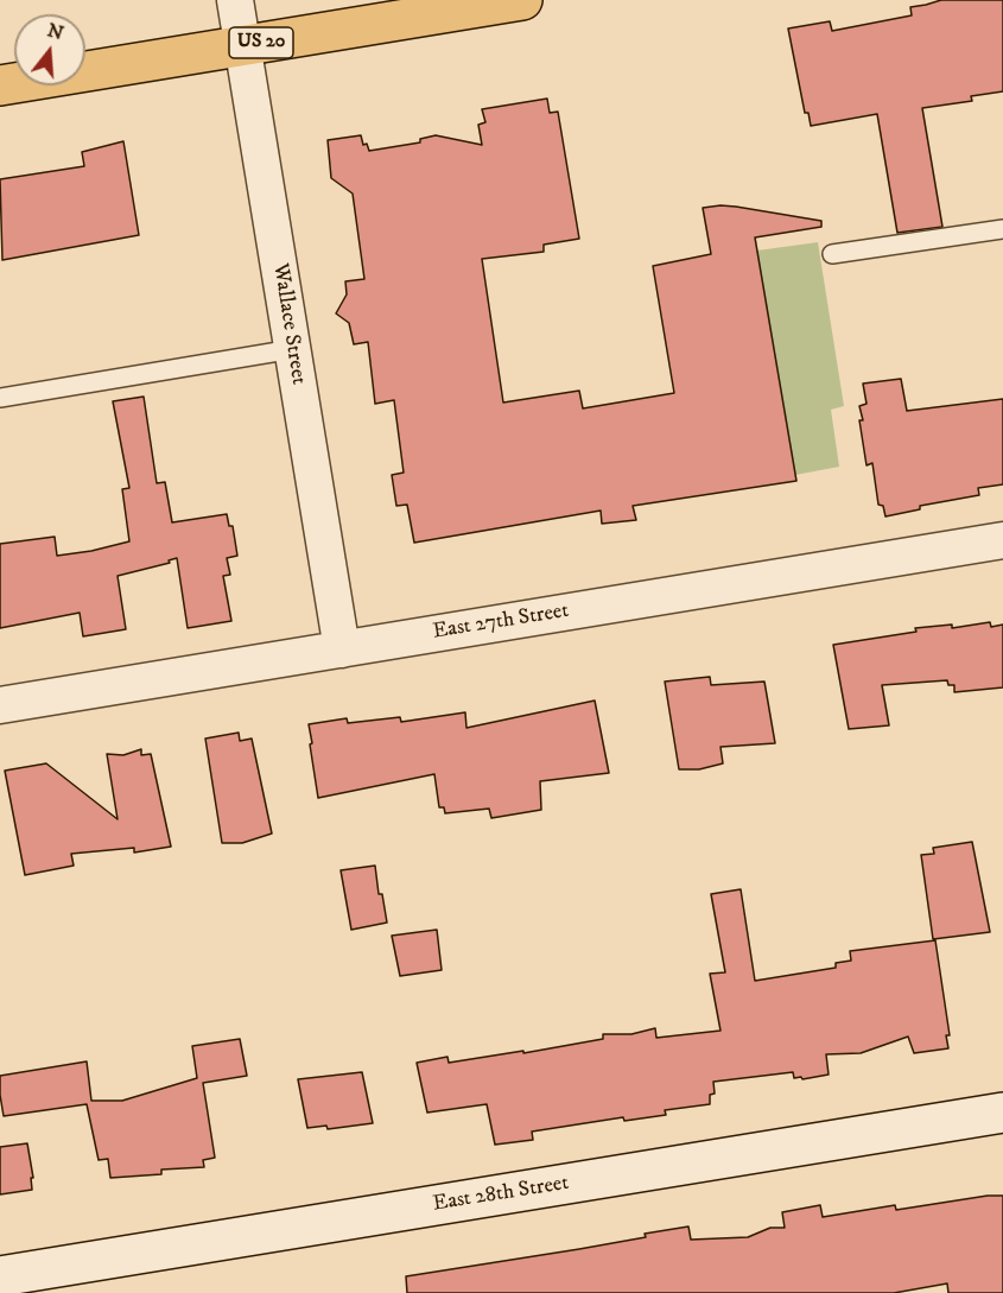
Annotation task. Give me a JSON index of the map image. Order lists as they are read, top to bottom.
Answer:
{
  "streets": {
    "main road": ["US 20"],
    "street": ["Wallace Street", "East 27th Street", "East 28th Street"]
  },
  "crossings": [
    ["US 20", "Wallace Street"],
    ["Wallace Street", "East 27th Street"]
  ],
  "north": "top"
}
